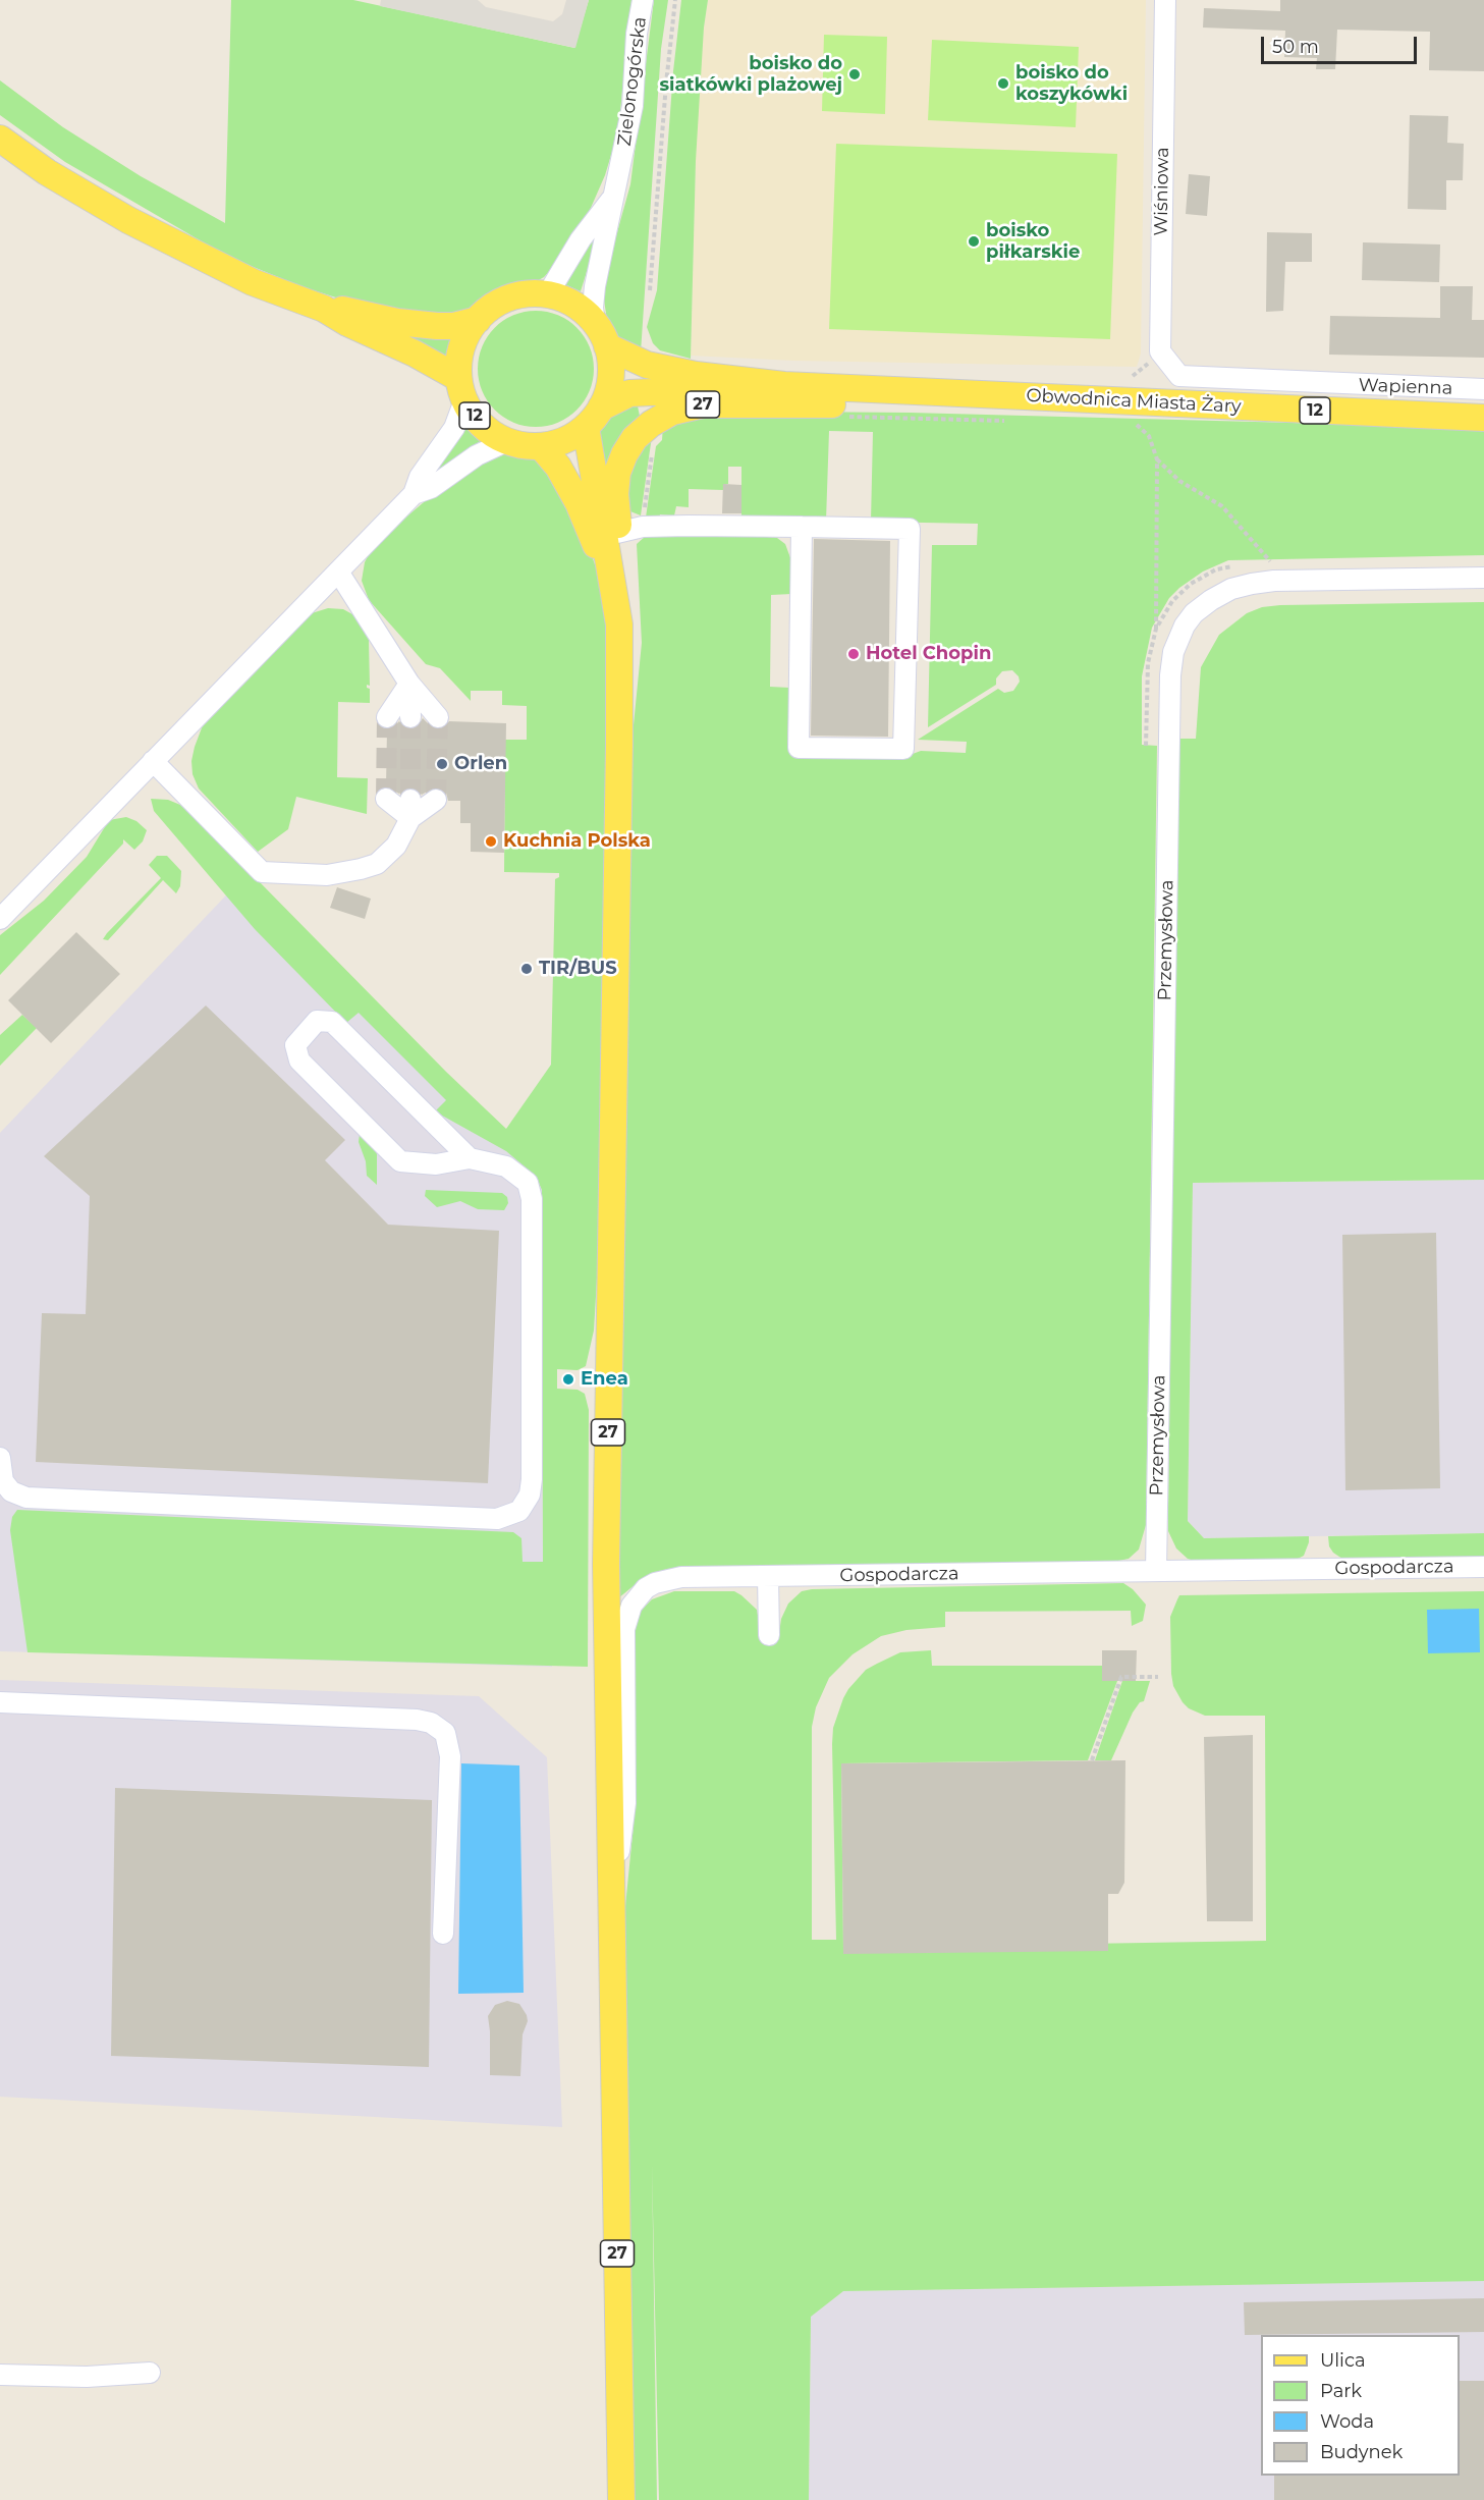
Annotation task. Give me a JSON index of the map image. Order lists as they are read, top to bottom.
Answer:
{
  "streets": {
    "main road": ["Obwodnica Miasta Żary", "27", "12"],
    "street": [
      "Zielonogórska",
      "Wiśniowa",
      "Wapienna",
      "Przemysłowa",
      "Gospodarcza"
    ]
  },
  "crossings": [
    ["Zielonogórska", "27"],
    ["Zielonogórska", "12"],
    ["Wiśniowa", "Wapienna"],
    ["Obwodnica Miasta Żary", "27"],
    ["Obwodnica Miasta Żary", "12"],
    ["27", "12"],
    ["27", "Gospodarcza"],
    ["Przemysłowa", "Gospodarcza"]
  ],
  "places": [
    "boisko do siatkówki plażowej",
    "boisko do koszykówki",
    "boisko piłkarskie",
    "Hotel Chopin",
    "Orlen",
    "Kuchnia Polska",
    "TIR/BUS",
    "Enea"
  ],
  "legend": [
    "Ulica",
    "Park",
    "Woda",
    "Budynek"
  ],
  "scale_bar": "50 m"
}
